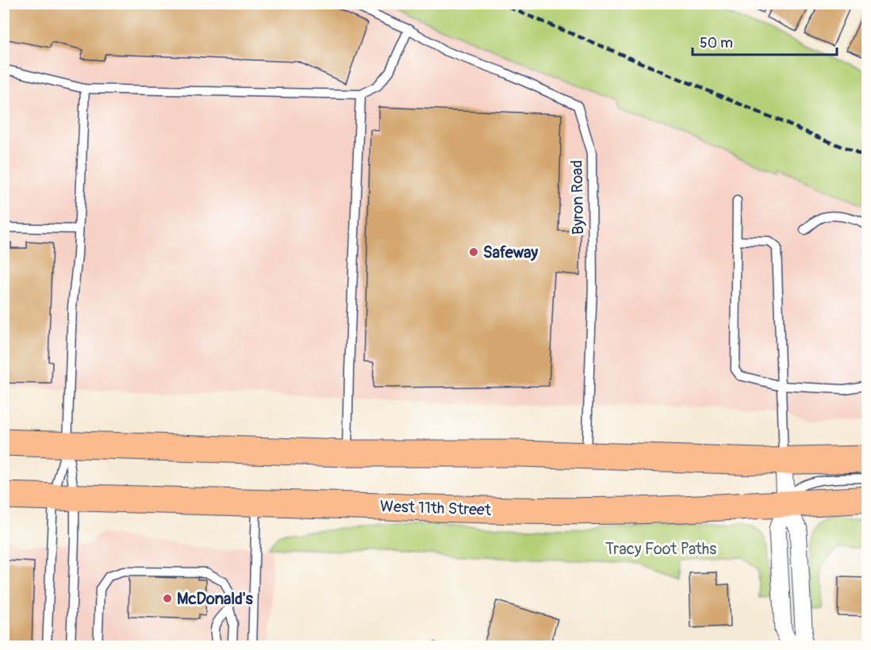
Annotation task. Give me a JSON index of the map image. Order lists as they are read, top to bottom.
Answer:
{
  "streets": {
    "main road": ["West 11th Street"],
    "lane": ["Byron Road"]
  },
  "parks": ["Tracy Foot Paths"],
  "places": ["Safeway", "McDonald's"],
  "scale_bar": "50 m"
}
